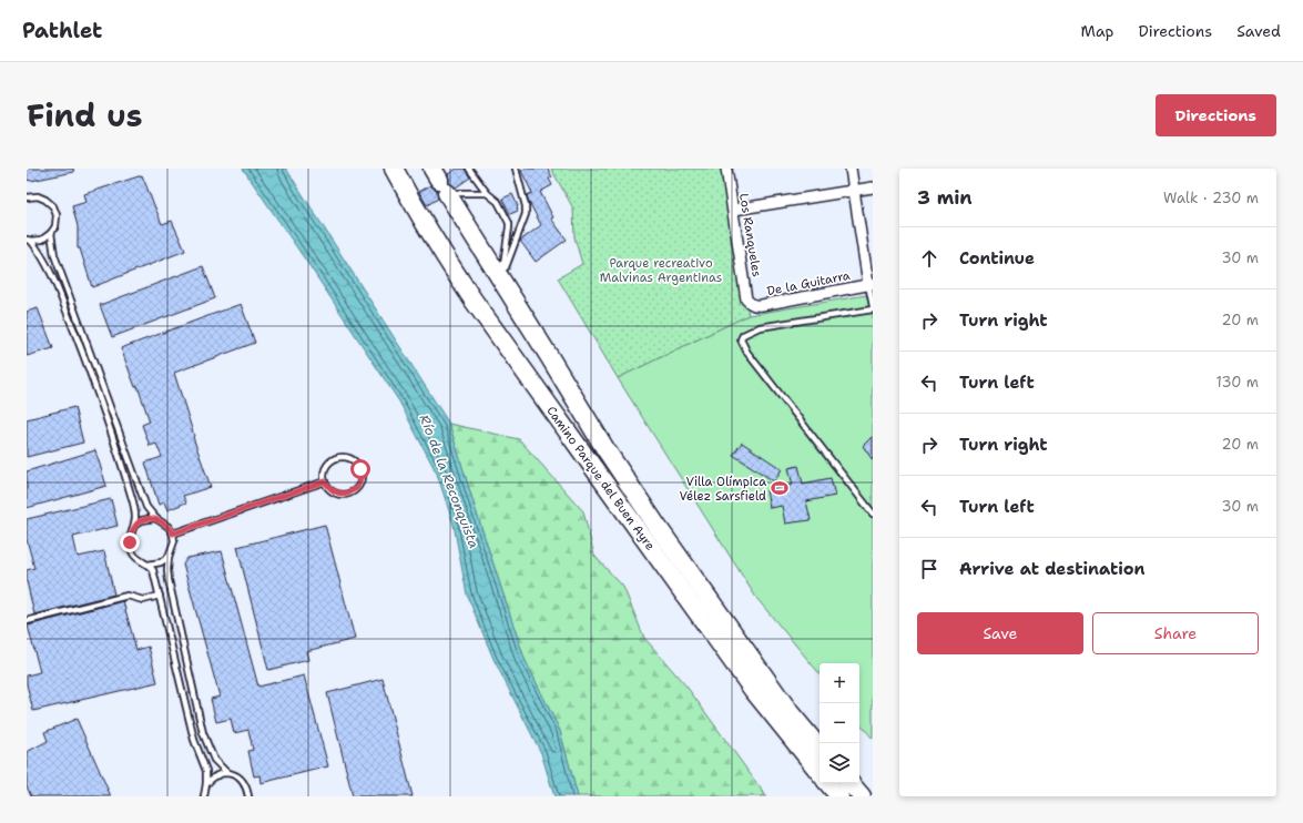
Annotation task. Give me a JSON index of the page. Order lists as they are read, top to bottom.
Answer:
{
  "streets": {
    "highway": ["Camino Parque del Buen Ayre"],
    "street": ["Los Ranqueles", "De la Guitarra"]
  },
  "crossings": [
    ["Los Ranqueles", "De la Guitarra"]
  ],
  "water": ["Río de la Reconquista"],
  "parks": ["Parque recreativo Malvinas Argentinas"],
  "places": {
    "sports": ["Villa Olímpica Vélez Sarsfield"]
  },
  "page": {
    "header": "Pathlet",
    "nav": ["Map", "Directions", "Saved"],
    "title": "Find us",
    "buttons": [
      "Directions",
      ["Save", "Share"]
    ],
    "heading": ["3 min", "Walk · 230 m"],
    "list": [
      ["Continue", "30 m"],
      ["Turn right", "20 m"],
      ["Turn left", "130 m"],
      ["Turn right", "20 m"],
      ["Turn left", "30 m"],
      "Arrive at destination"
    ],
    "map_buttons": ["+", "−"]
  }
}
